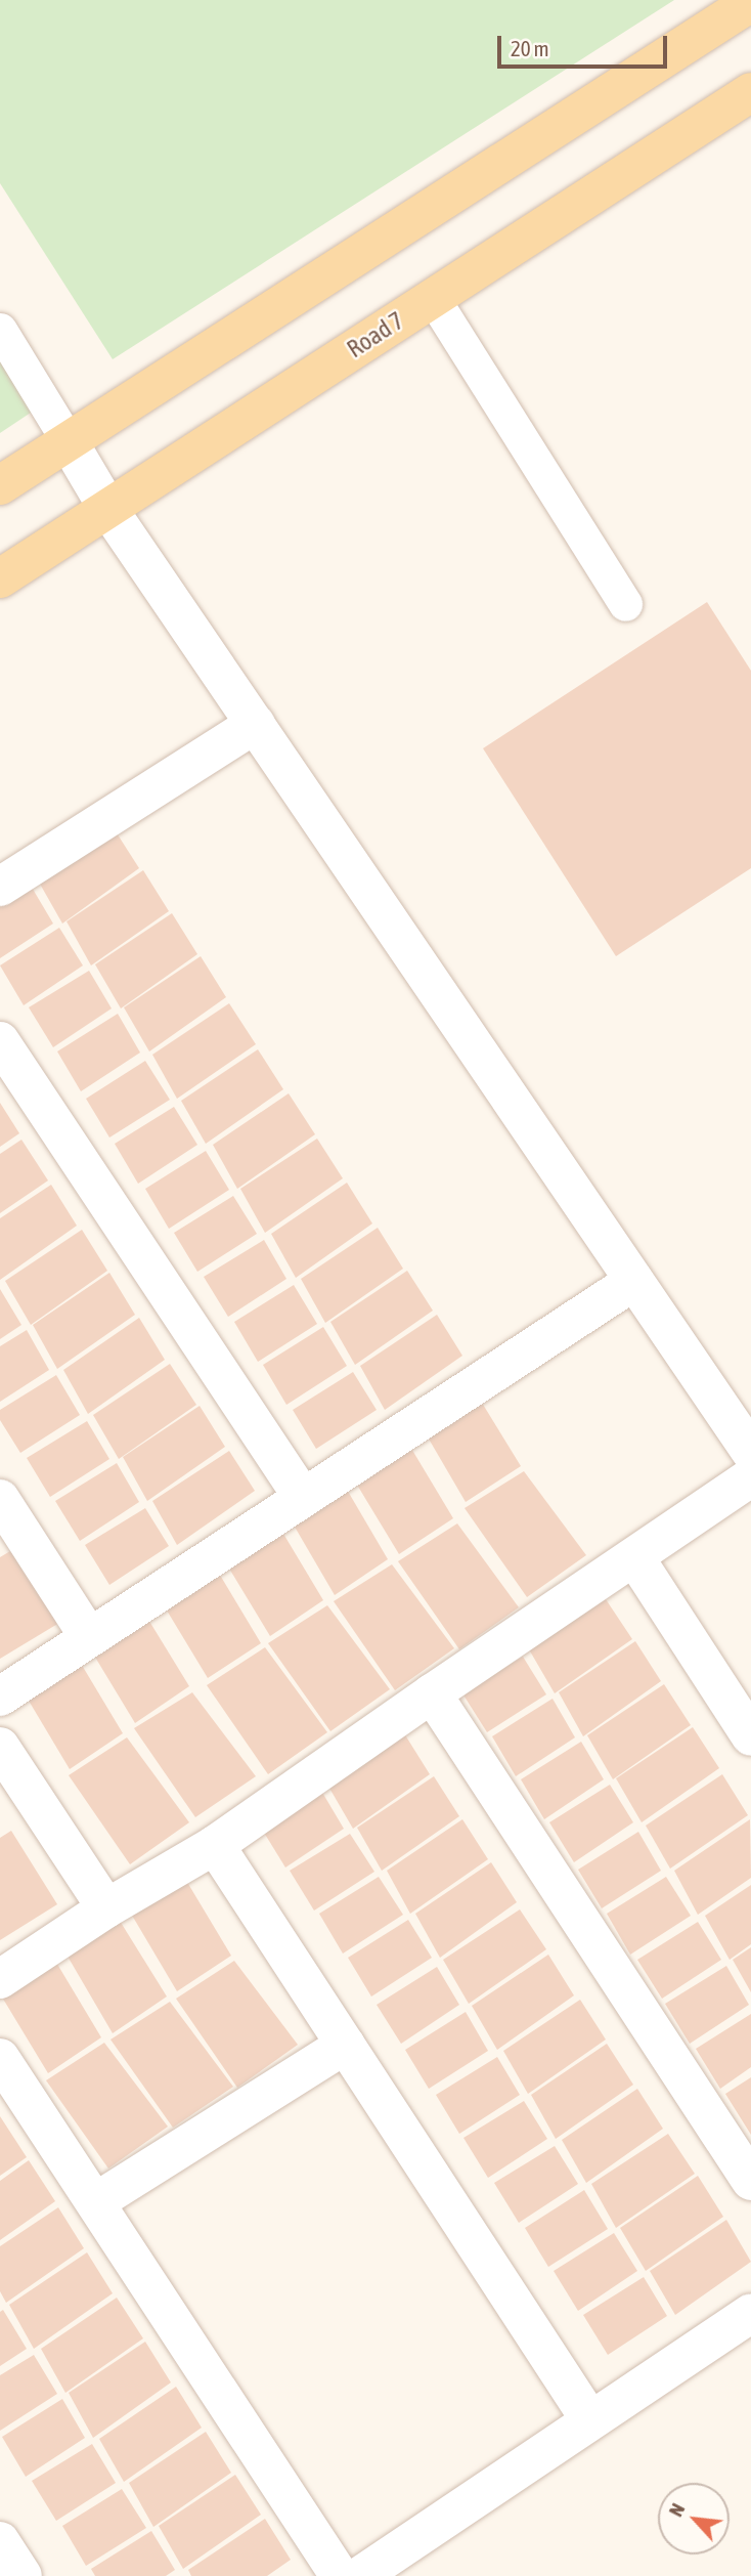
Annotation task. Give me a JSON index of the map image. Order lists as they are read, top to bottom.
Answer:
{
  "streets": {
    "main road": ["Road 7"]
  },
  "scale_bar": "20 m",
  "north": "top left"
}
